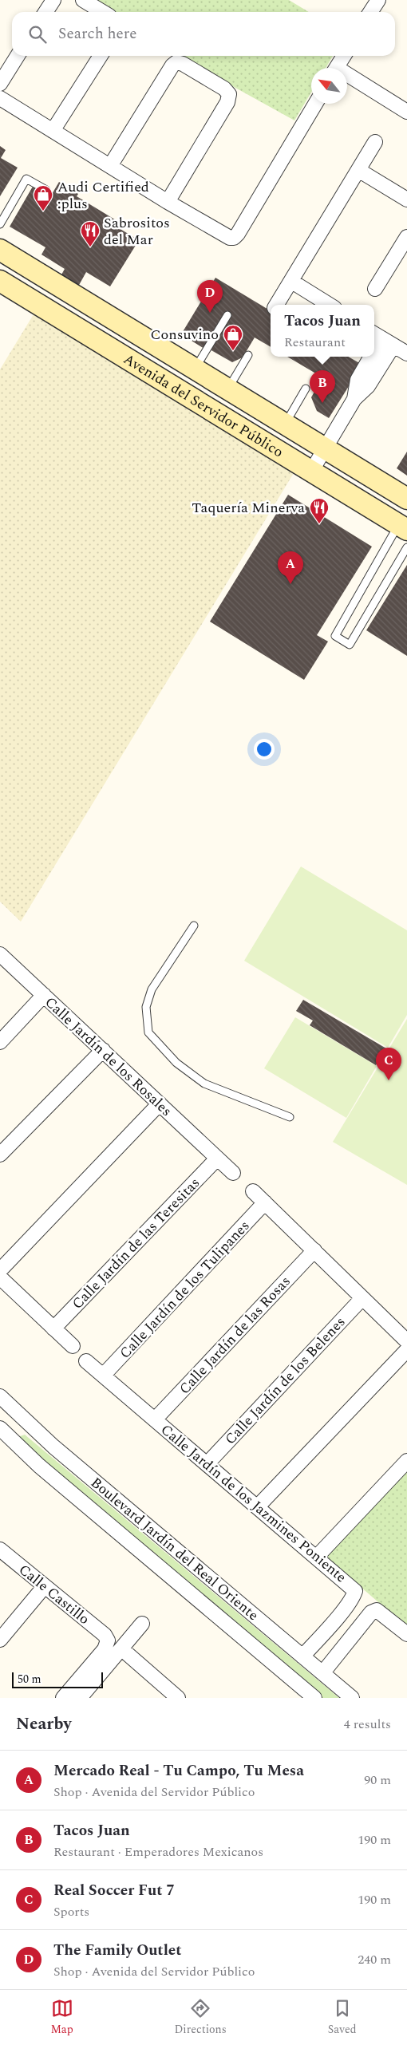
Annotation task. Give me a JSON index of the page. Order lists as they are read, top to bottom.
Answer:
{
  "streets": {
    "street": [
      "Avenida del Servidor Público",
      "Calle Jardín de los Rosales",
      "Calle Jardín de las Teresitas",
      "Calle Jardín de los Tulipanes",
      "Calle Jardín de las Rosas",
      "Calle Jardín de los Belenes",
      "Calle Jardín de los Jazmines Poniente",
      "Boulevard Jardín del Real Oriente",
      "Calle Castillo"
    ]
  },
  "crossings": [
    ["Calle Jardín de los Rosales", "Calle Jardín de las Teresitas"],
    ["Calle Jardín de los Tulipanes", "Calle Jardín de los Jazmines Poniente"],
    ["Calle Jardín de las Rosas", "Calle Jardín de los Jazmines Poniente"],
    ["Calle Jardín de los Belenes", "Calle Jardín de los Jazmines Poniente"],
    ["Calle Jardín de los Jazmines Poniente", "Boulevard Jardín del Real Oriente"]
  ],
  "places": {
    "shop": ["Audi Certified :plus", "Consuvino"],
    "restaurant": ["Sabrositos del Mar", "Taquería Minerva"]
  },
  "scale_bar": "50 m",
  "north": "top left",
  "page": {
    "search": "Search here",
    "pins": [
      "D",
      "B",
      "A",
      "C"
    ],
    "popup": ["Tacos Juan", "Restaurant"],
    "scale": "50 m",
    "heading": ["Nearby", "4 results"],
    "list": [
      {
        "mark": "A",
        "name": "Mercado Real - Tu Campo, Tu Mesa",
        "note": "Shop · Avenida del Servidor Público",
        "value": "90 m"
      },
      {
        "mark": "B",
        "name": "Tacos Juan",
        "note": "Restaurant · Emperadores Mexicanos",
        "value": "190 m"
      },
      {
        "mark": "C",
        "name": "Real Soccer Fut 7",
        "note": "Sports",
        "value": "190 m"
      },
      {
        "mark": "D",
        "name": "The Family Outlet",
        "note": "Shop · Avenida del Servidor Público",
        "value": "240 m"
      }
    ],
    "nav": ["Map", "Directions", "Saved"]
  }
}
